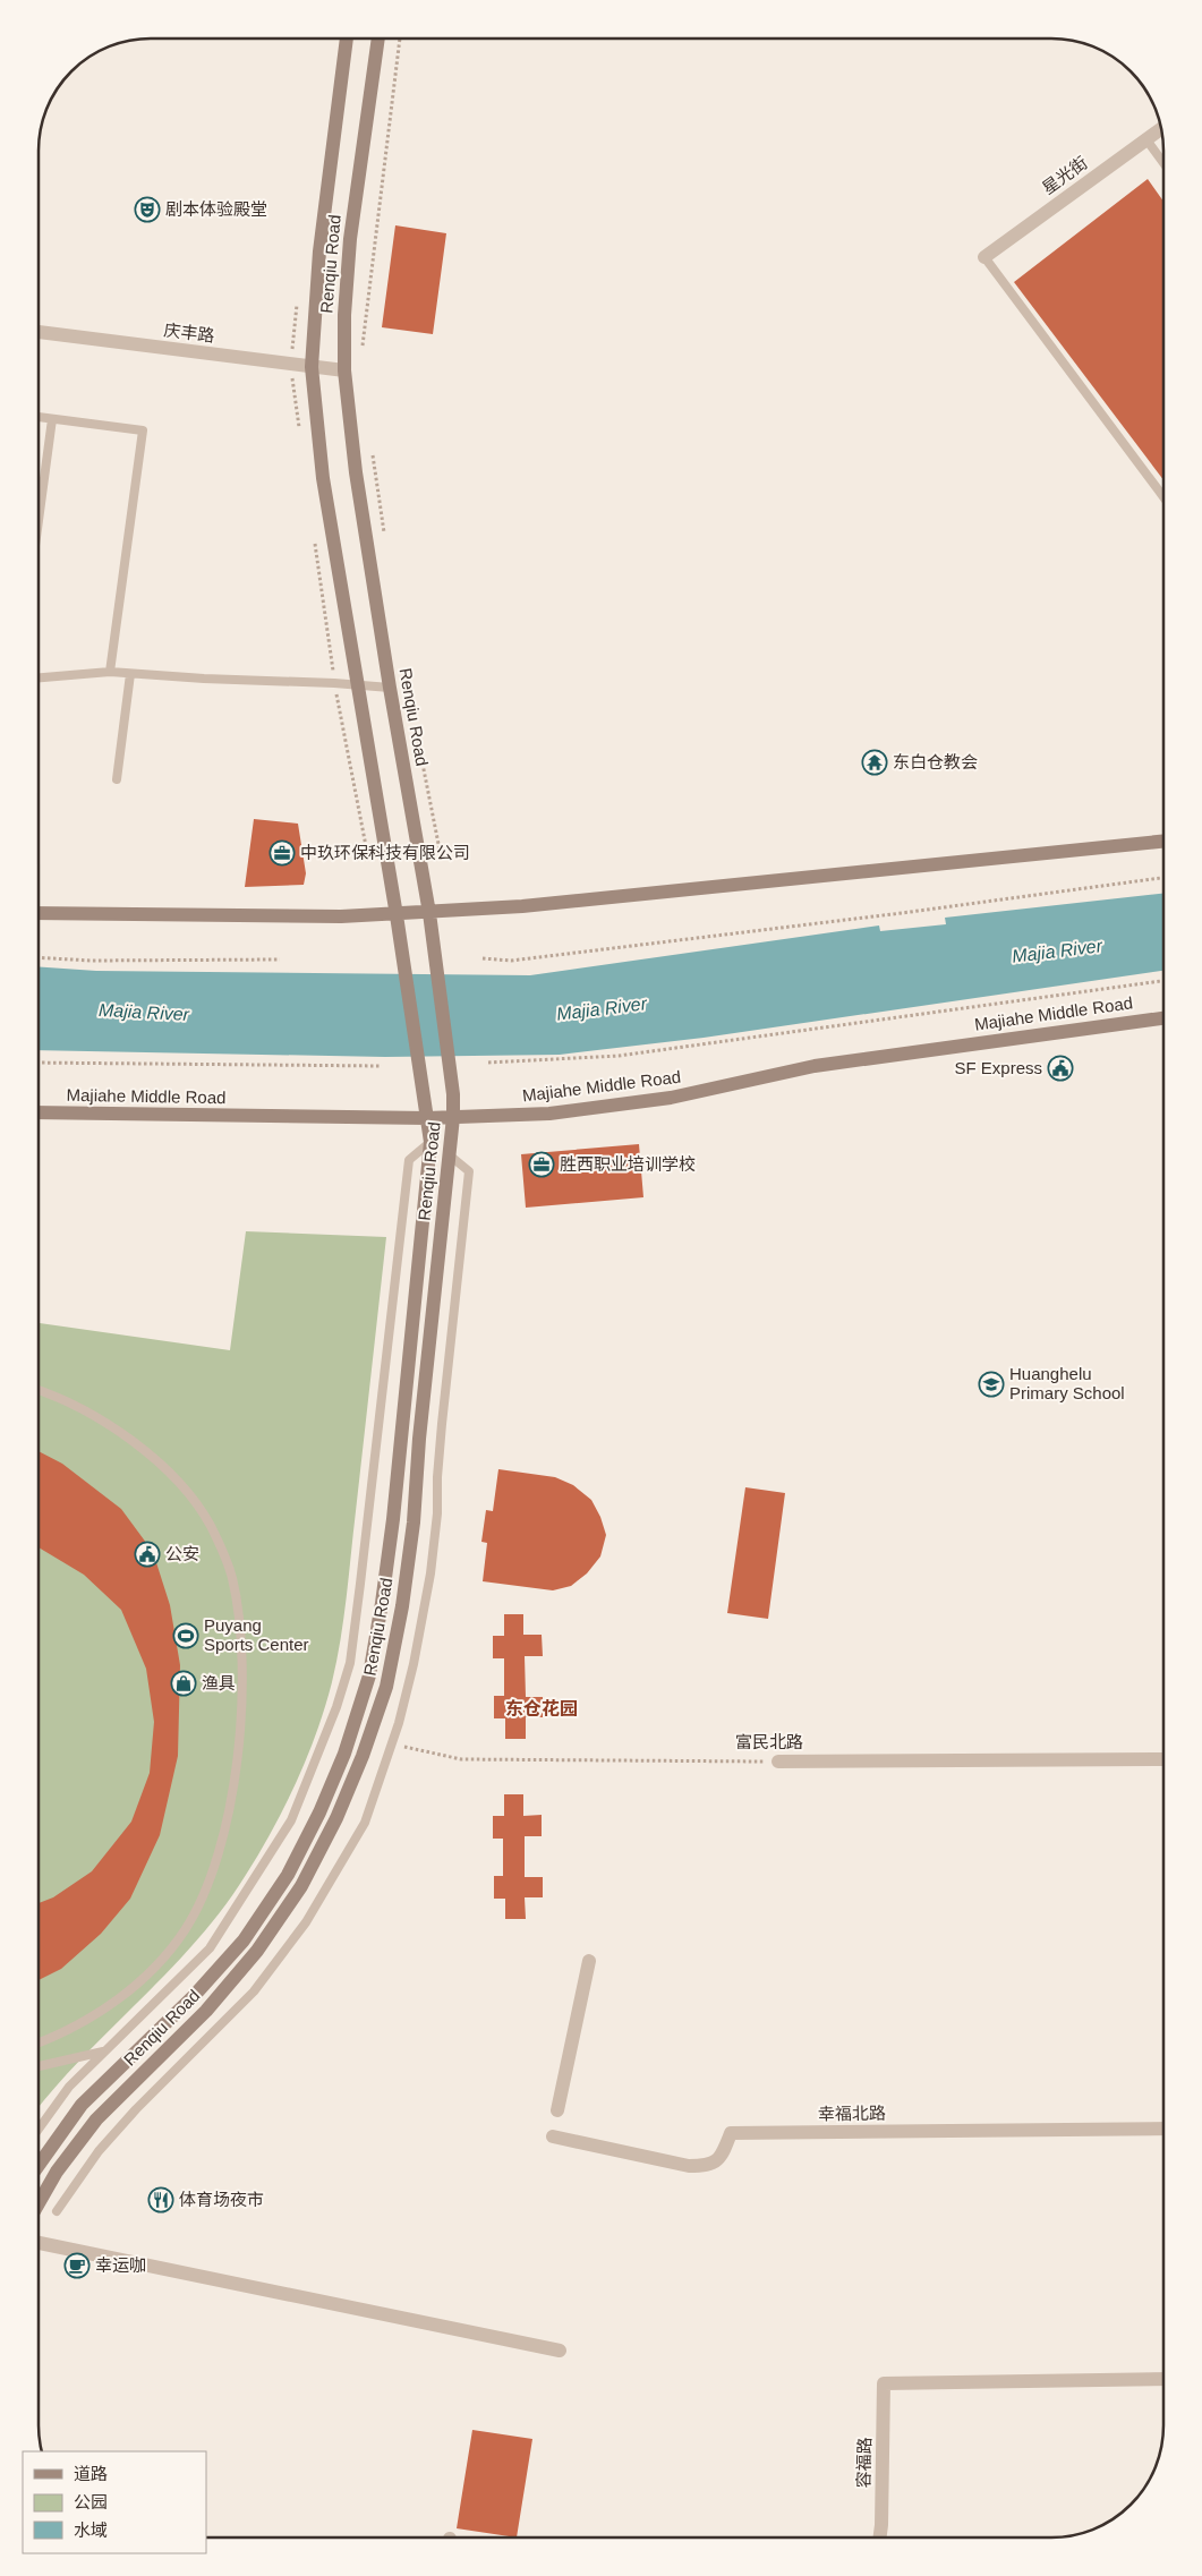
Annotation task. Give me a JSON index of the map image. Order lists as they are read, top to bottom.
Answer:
{
  "streets": {
    "street": [
      "星光街",
      "Renqiu Road",
      "庆丰路",
      "Majiahe Middle Road",
      "富民北路",
      "幸福北路",
      "容福路"
    ]
  },
  "crossings": [
    ["Renqiu Road", "庆丰路"],
    ["Renqiu Road", "Majiahe Middle Road"]
  ],
  "districts": ["东仓花园"],
  "water": ["Majia River"],
  "places": {
    "theatre": ["剧本体验殿堂"],
    "temple": ["东白仓教会"],
    "office": ["中玖环保科技有限公司", "胜西职业培训学校"],
    "public building": ["SF Express", "公安"],
    "school or university": ["Huanghelu Primary School"],
    "sports": ["Puyang Sports Center"],
    "shop": ["渔具"],
    "restaurant": ["体育场夜市"],
    "cafe": ["幸运咖"]
  },
  "legend": ["道路", "公园", "水域"]
}
